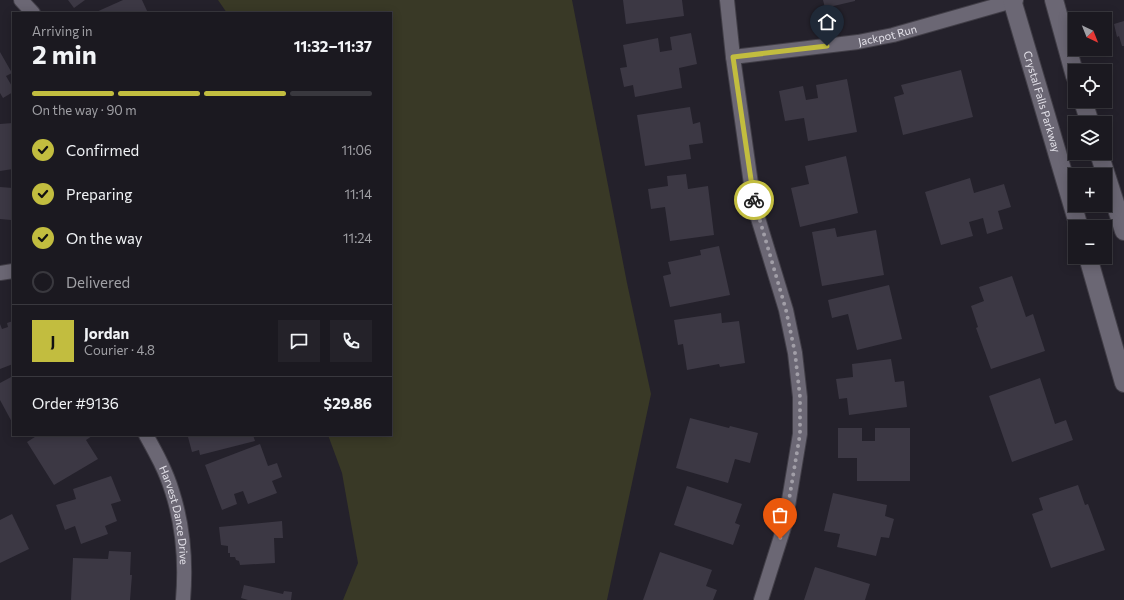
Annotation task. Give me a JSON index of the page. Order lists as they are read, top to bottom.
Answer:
{
  "streets": {
    "street": ["Jackpot Run", "Crystal Falls Parkway", "Harvest Dance Drive"]
  },
  "crossings": [
    ["Jackpot Run", "Crystal Falls Parkway"]
  ],
  "north": "bottom right",
  "page": {
    "map_buttons": ["+", "−"],
    "heading": ["2 min", "Arriving in", "11:32–11:37"],
    "panel": [
      "Jordan",
      "Courier · 4.8",
      "Order #9136",
      "$29.86"
    ],
    "bar": "On the way · 90 m",
    "list": [
      ["Confirmed", "11:06"],
      ["Preparing", "11:14"],
      ["On the way", "11:24"],
      "Delivered"
    ],
    "round": "J"
  }
}
